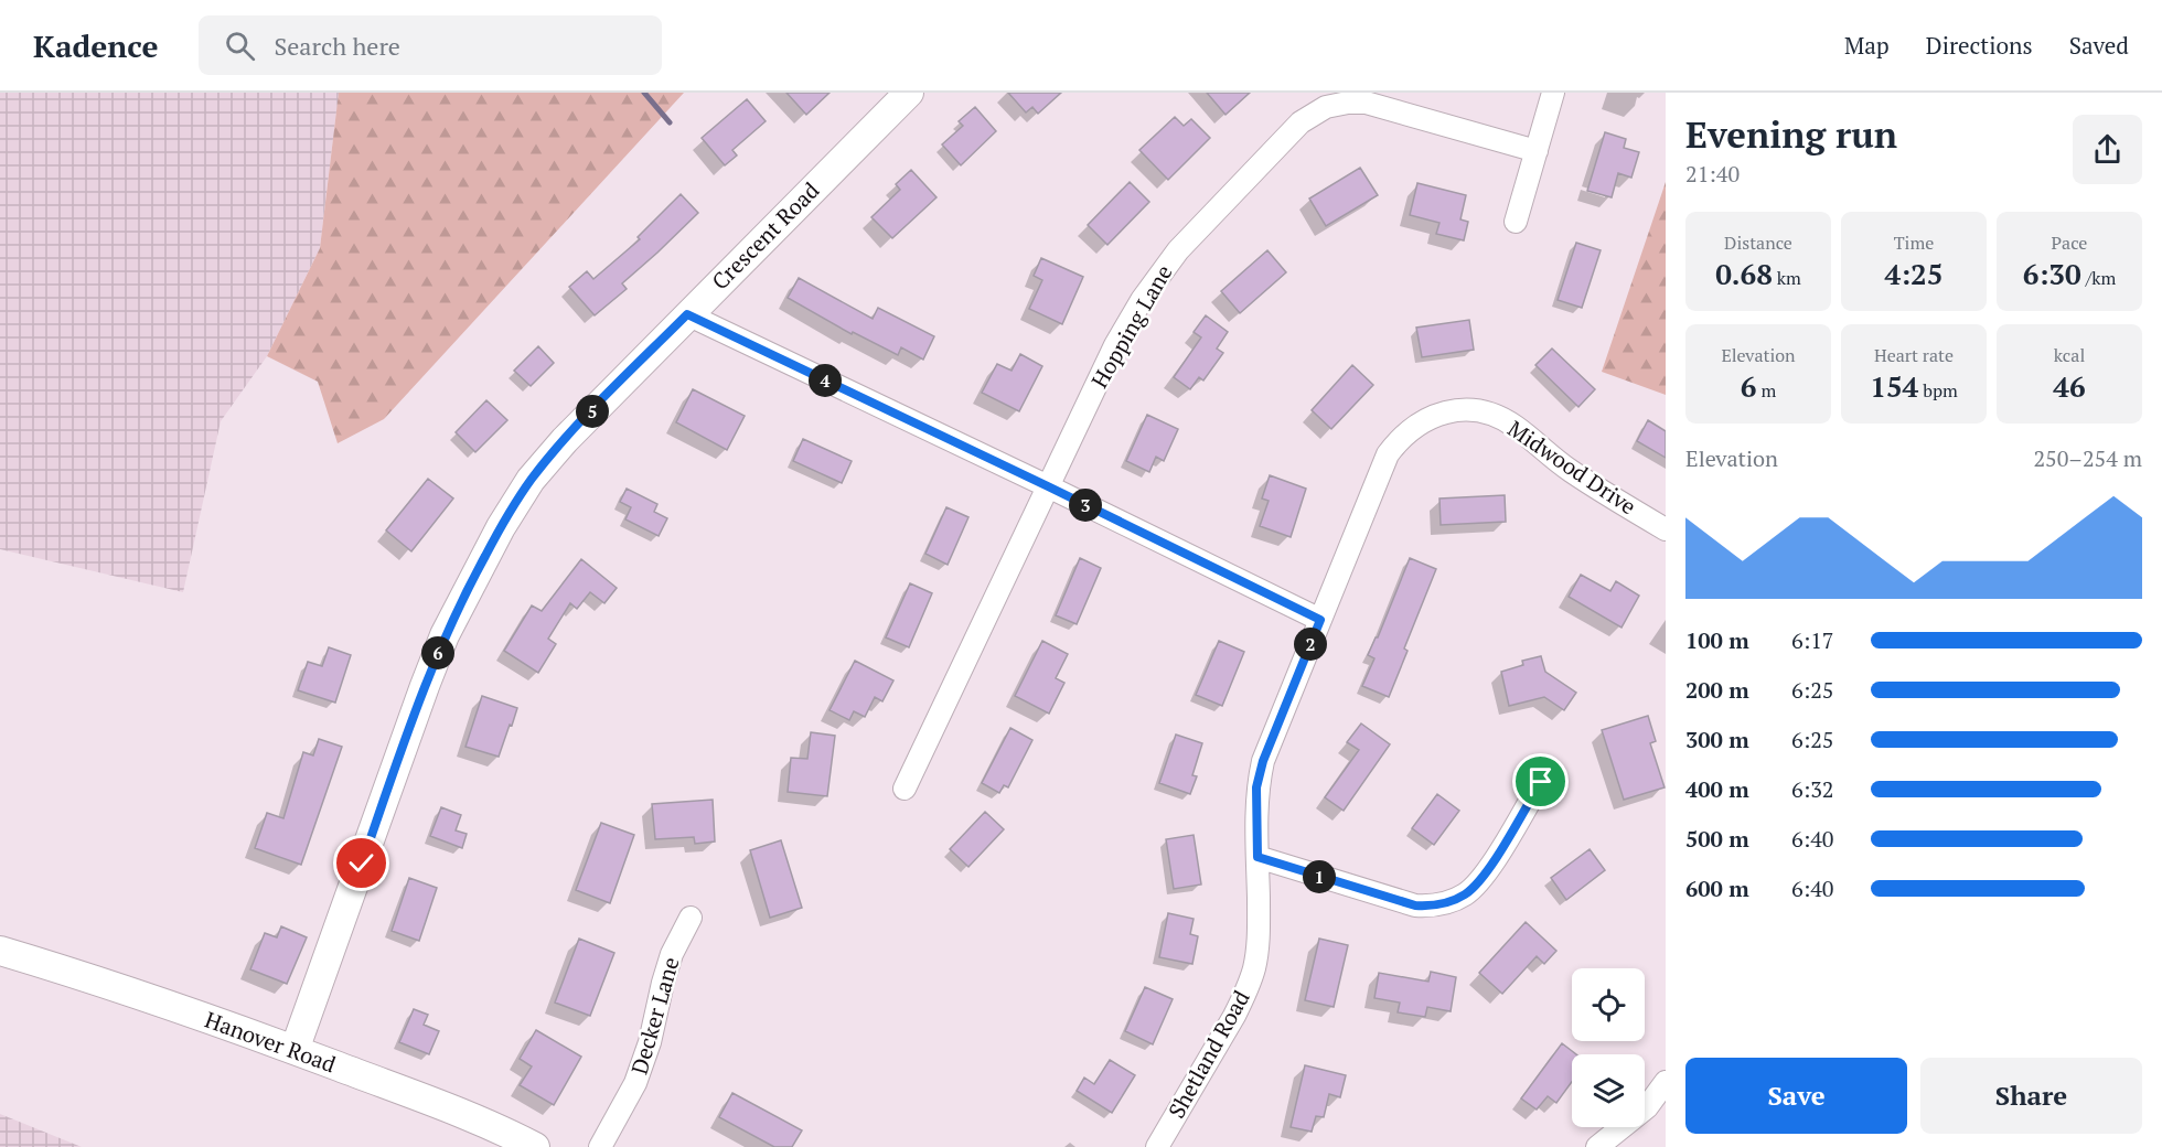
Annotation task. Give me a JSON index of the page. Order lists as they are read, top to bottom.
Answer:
{
  "streets": {
    "street": [
      "Crescent Road",
      "Hopping Lane",
      "Midwood Drive",
      "Decker Lane",
      "Hanover Road",
      "Shetland Road"
    ]
  },
  "crossings": [
    ["Crescent Road", "Hanover Road"],
    ["Midwood Drive", "Shetland Road"]
  ],
  "page": {
    "header": "Kadence",
    "search": "Search here",
    "nav": ["Map", "Directions", "Saved"],
    "heading": ["Evening run", "21:40"],
    "stats": [
      ["Distance", "0.68 km"],
      ["Time", "4:25"],
      ["Pace", "6:30 /km"],
      ["Elevation", "6 m"],
      ["Heart rate", "154 bpm"],
      ["kcal", "46"]
    ],
    "pins": [
      "4",
      "5",
      "3",
      "2",
      "6",
      "1"
    ],
    "chart": ["Elevation", "250–254 m"],
    "list": [
      {
        "name": "100 m",
        "note": "6:17"
      },
      {
        "name": "200 m",
        "note": "6:25"
      },
      {
        "name": "300 m",
        "note": "6:25"
      },
      {
        "name": "400 m",
        "note": "6:32"
      },
      {
        "name": "500 m",
        "note": "6:40"
      },
      {
        "name": "600 m",
        "note": "6:40"
      }
    ],
    "buttons": ["Save", "Share"]
  }
}
